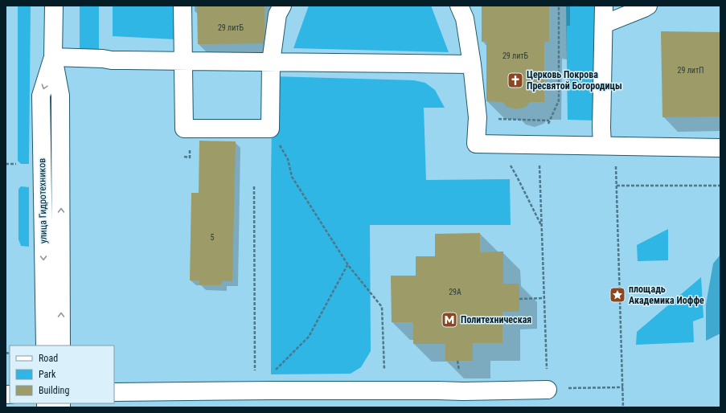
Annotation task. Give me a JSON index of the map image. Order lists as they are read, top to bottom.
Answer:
{
  "streets": {
    "street": ["улица Гидротехников"]
  },
  "places": {
    "church": ["Церковь Покрова Пресвятой Богородицы"],
    "place": ["площадь Академика Иоффе"],
    "metro station": ["Политехническая"]
  },
  "house_numbers": [
    "29 литБ",
    "29 литБ",
    "29 литП",
    "5",
    "29А"
  ],
  "legend": ["Road", "Park", "Building"]
}
